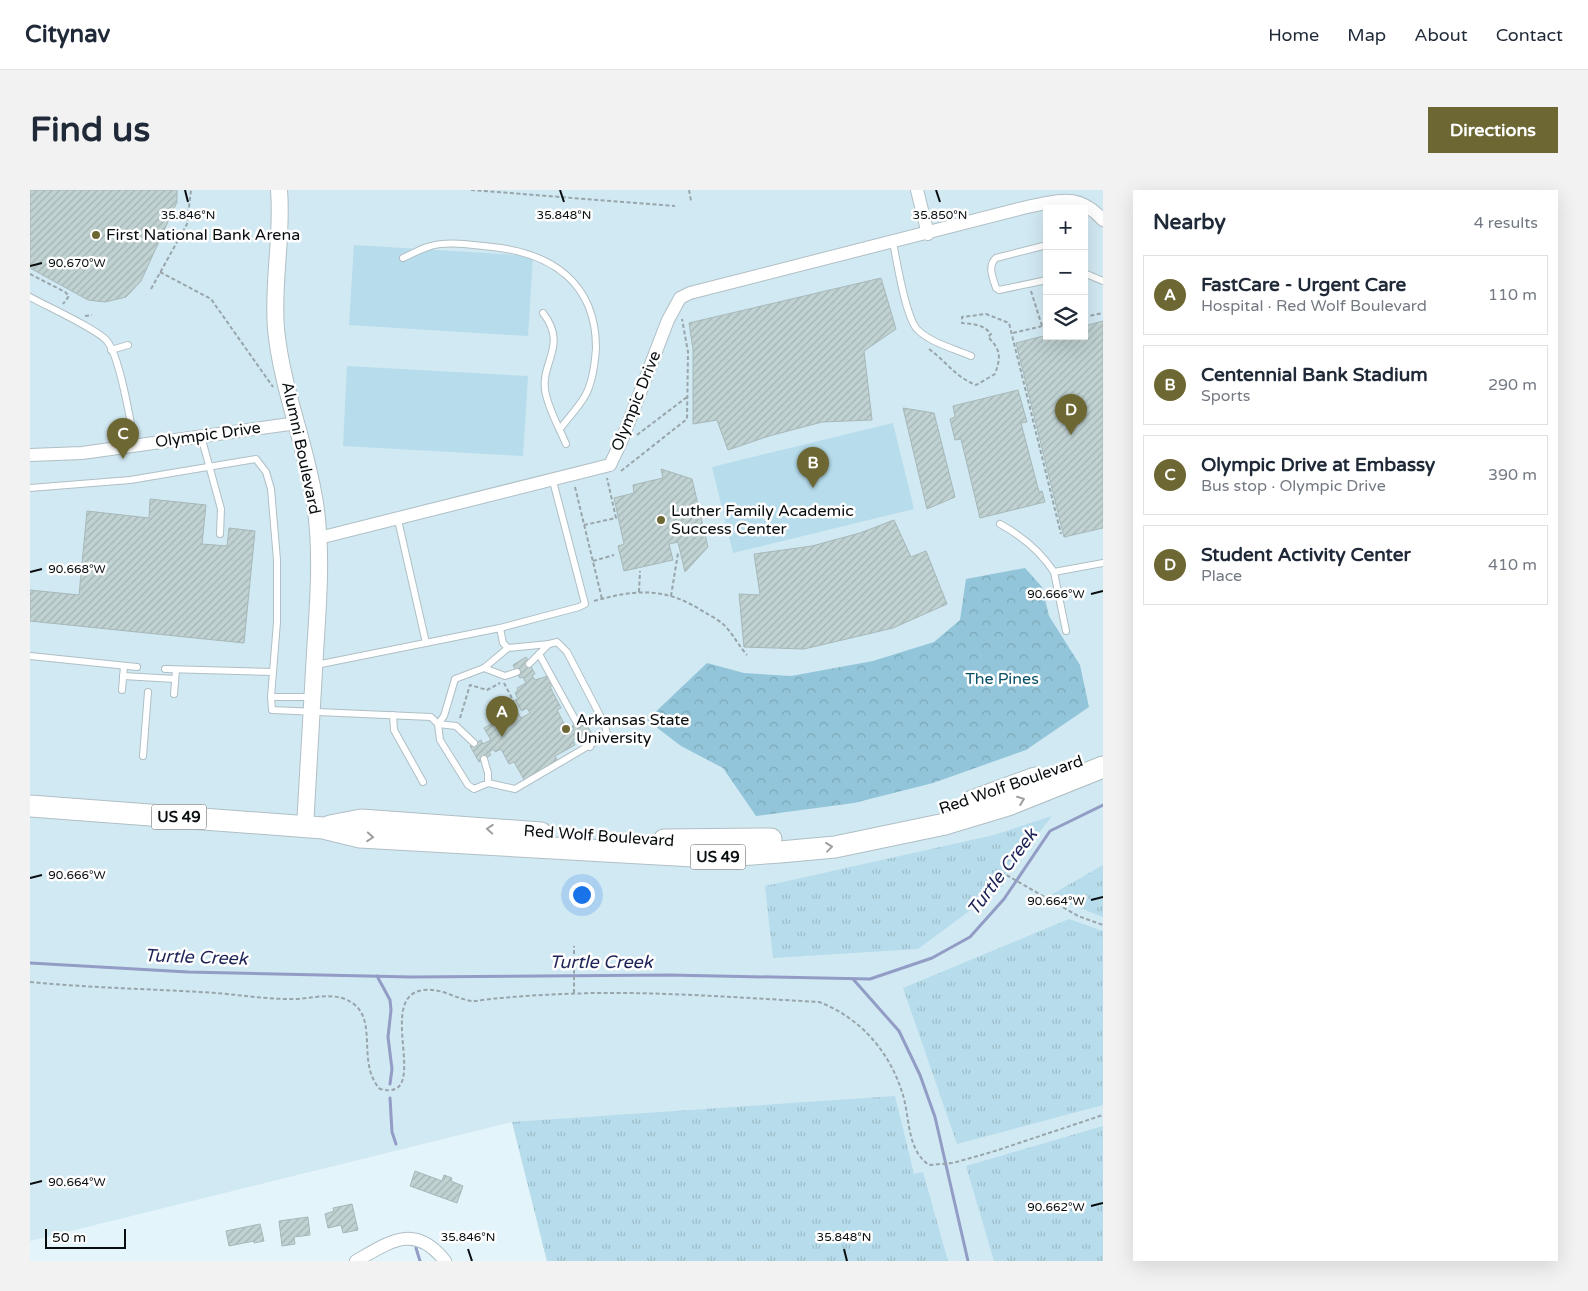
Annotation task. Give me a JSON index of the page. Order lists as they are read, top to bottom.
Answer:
{
  "streets": {
    "highway": ["Red Wolf Boulevard", "US 49"],
    "street": ["Olympic Drive", "Alumni Boulevard"]
  },
  "crossings": [
    ["Olympic Drive", "Alumni Boulevard"],
    ["Alumni Boulevard", "Red Wolf Boulevard"]
  ],
  "water": ["Turtle Creek"],
  "parks": ["The Pines"],
  "places": ["First National Bank Arena", "Luther Family Academic Success Center", "Arkansas State University"],
  "scale_bar": "50 m",
  "page": {
    "header": "Citynav",
    "nav": [
      "Home",
      "Map",
      "About",
      "Contact"
    ],
    "buttons": "Directions",
    "title": "Find us",
    "heading": ["Nearby", "4 results"],
    "map_buttons": ["+", "−"],
    "list": [
      {
        "mark": "A",
        "name": "FastCare - Urgent Care",
        "note": "Hospital · Red Wolf Boulevard",
        "value": "110 m"
      },
      {
        "mark": "B",
        "name": "Centennial Bank Stadium",
        "note": "Sports",
        "value": "290 m"
      },
      {
        "mark": "C",
        "name": "Olympic Drive at Embassy",
        "note": "Bus stop · Olympic Drive",
        "value": "390 m"
      },
      {
        "mark": "D",
        "name": "Student Activity Center",
        "note": "Place",
        "value": "410 m"
      }
    ],
    "pins": [
      "D",
      "C",
      "B",
      "A"
    ],
    "scale": "50 m"
  },
  "coordinates": [
    "35.846°N",
    "35.848°N",
    "35.850°N",
    "90.670°W",
    "90.668°W",
    "90.666°W",
    "90.664°W",
    "90.662°W"
  ]
}
